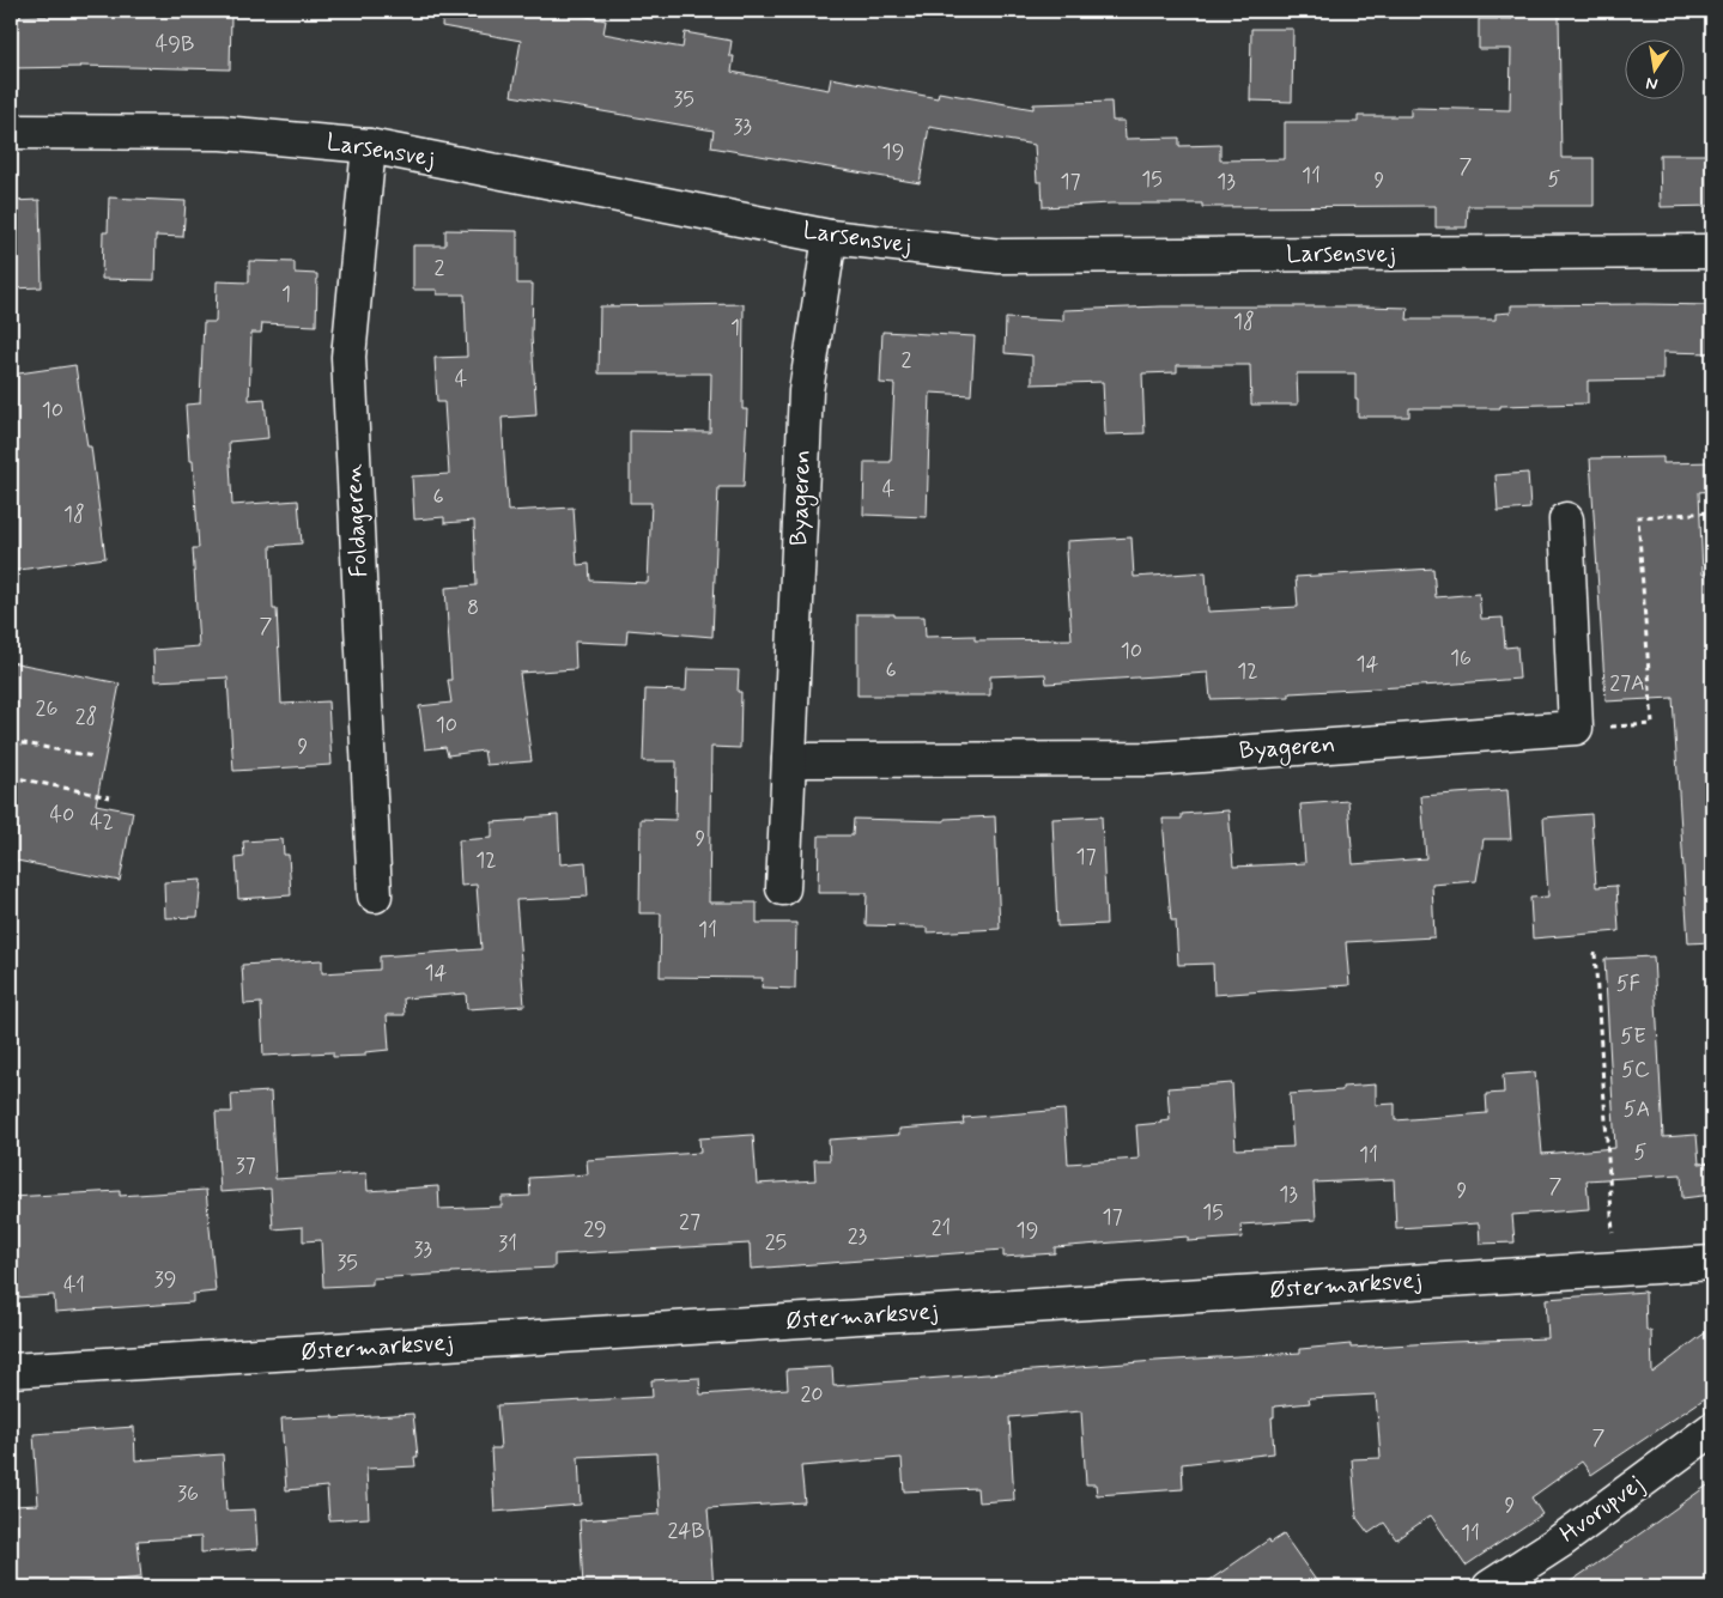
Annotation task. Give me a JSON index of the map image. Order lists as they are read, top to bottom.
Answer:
{
  "streets": {
    "street": [
      "Larsensvej",
      "Byageren",
      "Foldageren",
      "Østermarksvej",
      "Hvorupvej"
    ]
  },
  "crossings": [
    ["Larsensvej", "Byageren"],
    ["Larsensvej", "Foldageren"]
  ],
  "house_numbers": [
    "49B",
    "35",
    "33",
    "19",
    "7",
    "11",
    "15",
    "5",
    "9",
    "17",
    "13",
    "2",
    "1",
    "18",
    "1",
    "2",
    "4",
    "10",
    "4",
    "6",
    "18",
    "8",
    "7",
    "10",
    "16",
    "14",
    "6",
    "12",
    "27A",
    "26",
    "28",
    "10",
    "9",
    "40",
    "42",
    "9",
    "17",
    "12",
    "11",
    "14",
    "5F",
    "5E",
    "5C",
    "5A",
    "5",
    "11",
    "37",
    "7",
    "9",
    "13",
    "15",
    "17",
    "27",
    "21",
    "29",
    "19",
    "23",
    "25",
    "31",
    "33",
    "35",
    "39",
    "41",
    "20",
    "7",
    "36",
    "9",
    "24B",
    "11"
  ],
  "north": "bottom"
}
